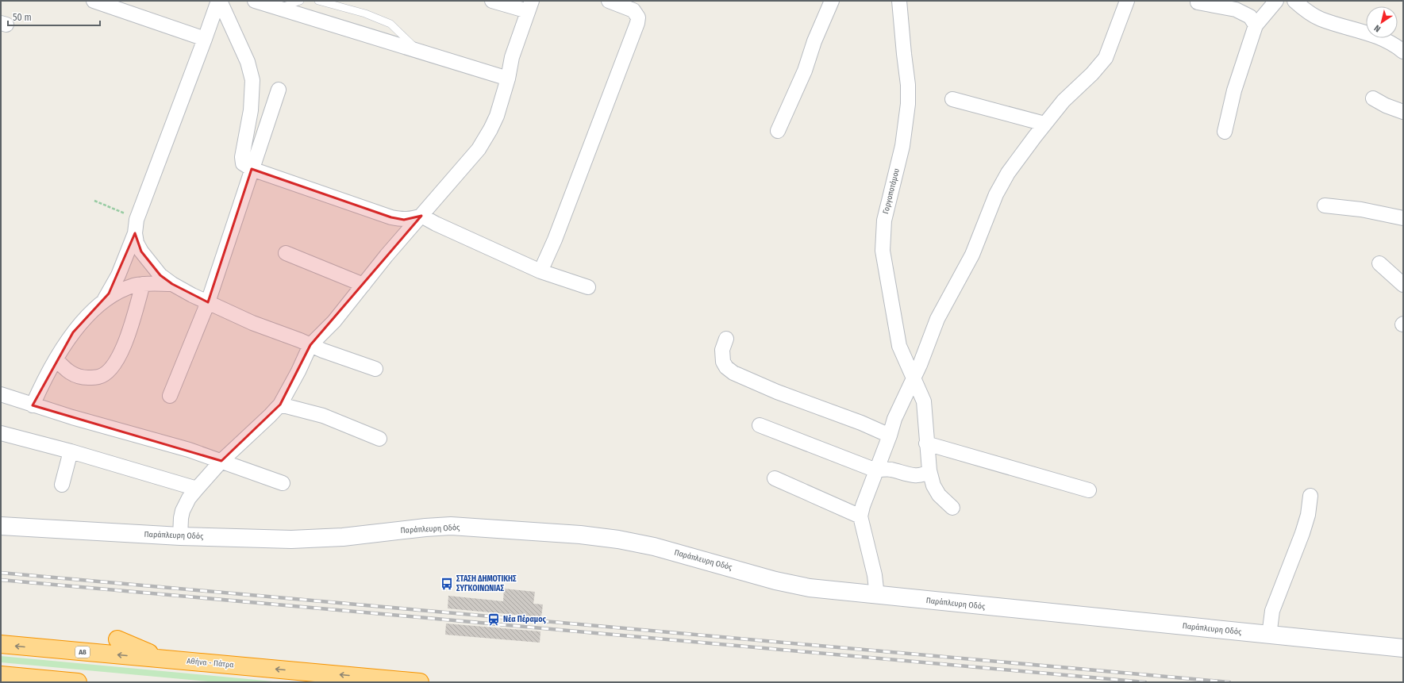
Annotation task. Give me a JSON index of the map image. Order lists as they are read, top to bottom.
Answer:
{
  "streets": {
    "highway": ["Α8", "Αθήνα - Πάτρα"],
    "main road": ["Παράπλευρη Οδός"],
    "street": ["Γοργοποτάμου"]
  },
  "places": {
    "bus stop": ["ΣΤΑΣΗ ΔΗΜΟΤΙΚΗΣ ΣΥΓΚΟΙΝΩΝΙΑΣ"],
    "station": ["Νέα Πέραμος"]
  },
  "scale_bar": "50 m",
  "north": "bottom left"
}
